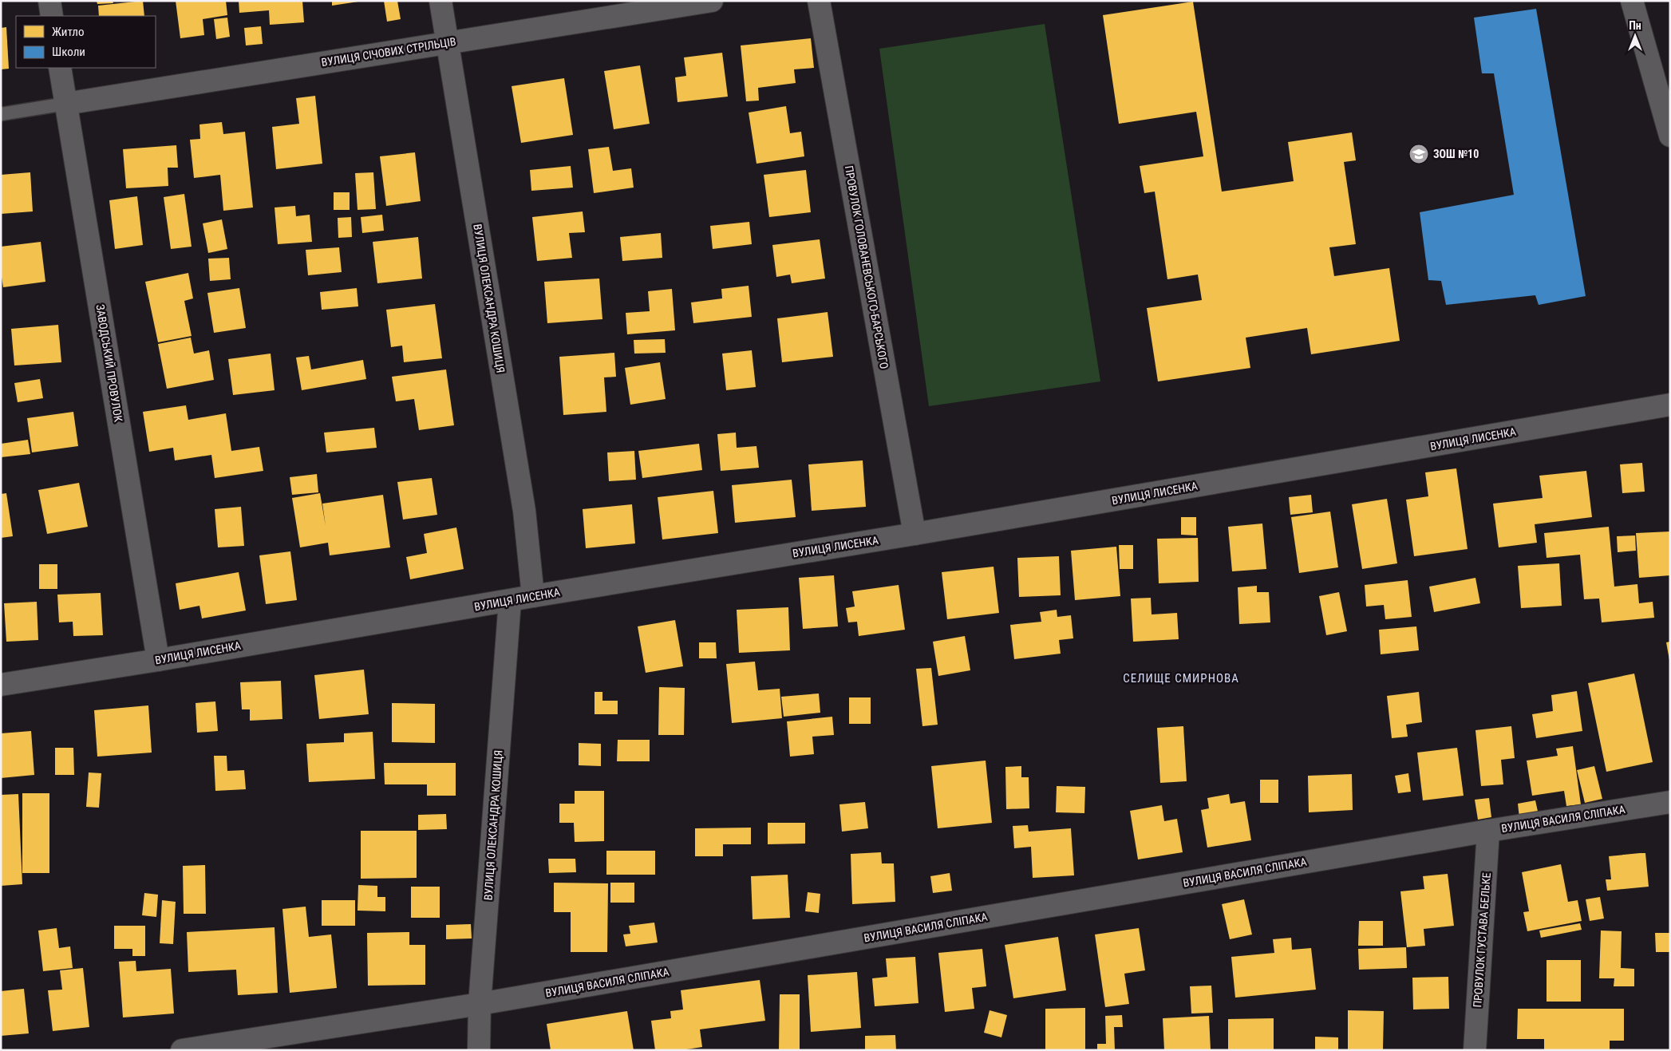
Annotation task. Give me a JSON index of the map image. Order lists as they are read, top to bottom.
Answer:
{
  "streets": {
    "street": [
      "ВУЛИЦЯ СІЧОВИХ СТРІЛЬЦІВ",
      "ПРОВУЛОК ГОЛОВАНЕВСЬКОГО-БАРСЬКОГО",
      "ВУЛИЦЯ ОЛЕКСАНДРА КОШИЦЯ",
      "ЗАВОДСЬКИЙ ПРОВУЛОК",
      "ВУЛИЦЯ ЛИСЕНКА",
      "ВУЛИЦЯ ВАСИЛЯ СЛІПАКА",
      "ПРОВУЛОК ГУСТАВА БЕЛЬКЕ"
    ]
  },
  "crossings": [
    ["ВУЛИЦЯ СІЧОВИХ СТРІЛЬЦІВ", "ВУЛИЦЯ ОЛЕКСАНДРА КОШИЦЯ"],
    ["ВУЛИЦЯ СІЧОВИХ СТРІЛЬЦІВ", "ЗАВОДСЬКИЙ ПРОВУЛОК"],
    ["ПРОВУЛОК ГОЛОВАНЕВСЬКОГО-БАРСЬКОГО", "ВУЛИЦЯ ЛИСЕНКА"],
    ["ВУЛИЦЯ ОЛЕКСАНДРА КОШИЦЯ", "ВУЛИЦЯ ЛИСЕНКА"],
    ["ВУЛИЦЯ ОЛЕКСАНДРА КОШИЦЯ", "ВУЛИЦЯ ВАСИЛЯ СЛІПАКА"],
    ["ЗАВОДСЬКИЙ ПРОВУЛОК", "ВУЛИЦЯ ЛИСЕНКА"],
    ["ВУЛИЦЯ ВАСИЛЯ СЛІПАКА", "ПРОВУЛОК ГУСТАВА БЕЛЬКЕ"]
  ],
  "districts": ["СЕЛИЩЕ СМИРНОВА"],
  "places": {
    "school or university": ["ЗОШ №10"]
  },
  "legend": ["Житло", "Школи"],
  "north": "top"
}
